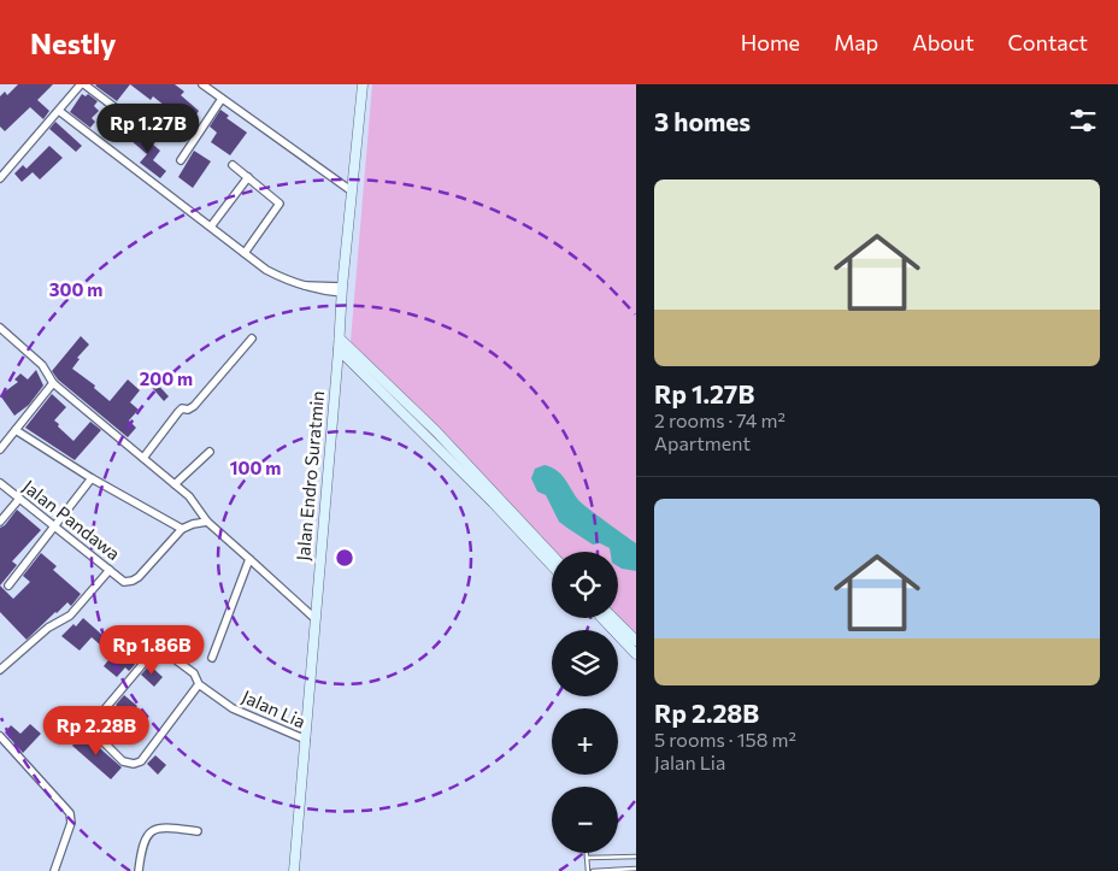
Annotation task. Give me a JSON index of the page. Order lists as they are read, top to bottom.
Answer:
{
  "streets": {
    "main road": ["Jalan Endro Suratmin"],
    "street": ["Jalan Pandawa", "Jalan Lia"]
  },
  "crossings": [
    ["Jalan Endro Suratmin", "Jalan Lia"]
  ],
  "page": {
    "header": "Nestly",
    "nav": [
      "Home",
      "Map",
      "About",
      "Contact"
    ],
    "heading": "3 homes",
    "price": ["Rp 1.27B", "Rp 1.86B", "Rp 2.28B"],
    "list": [
      {
        "name": "Rp 1.27B",
        "note": "2 rooms · 74 m² · Apartment"
      },
      {
        "name": "Rp 2.28B",
        "note": "5 rooms · 158 m² · Jalan Lia"
      }
    ],
    "map_buttons": ["+", "−"]
  },
  "rings": ["300 m", "200 m", "100 m"]
}
